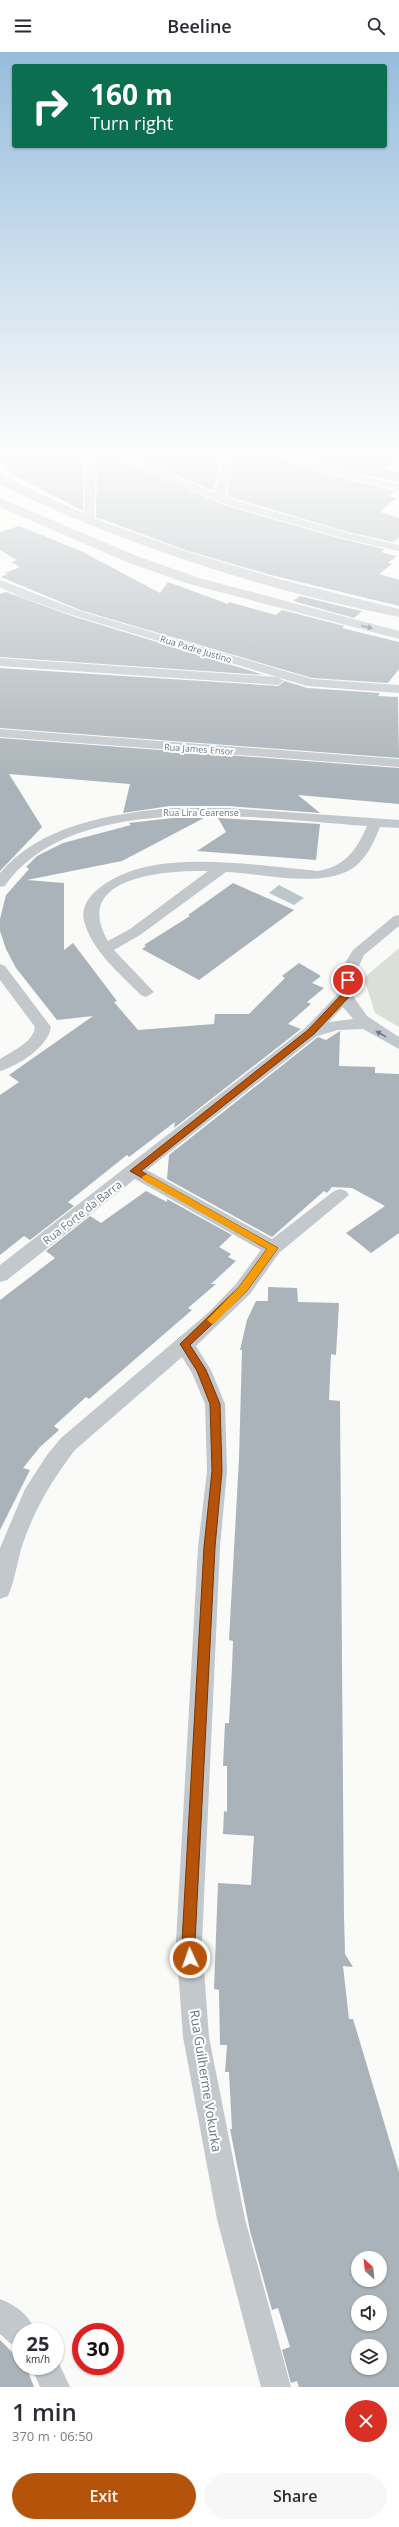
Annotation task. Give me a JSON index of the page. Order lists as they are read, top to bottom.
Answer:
{
  "streets": {
    "street": [
      "Rua Padre Justino",
      "Rua James Ensor",
      "Rua Lira Cearense",
      "Rua Forte da Barra",
      "Rua Guilherme Vokurka"
    ]
  },
  "north": "top left",
  "page": {
    "header": "Beeline",
    "turn": ["160 m", "Turn right"],
    "speed": "25 km/h",
    "limit": "30",
    "heading": ["1 min", "370 m · 06:50"],
    "buttons": ["Exit", "Share"]
  }
}
